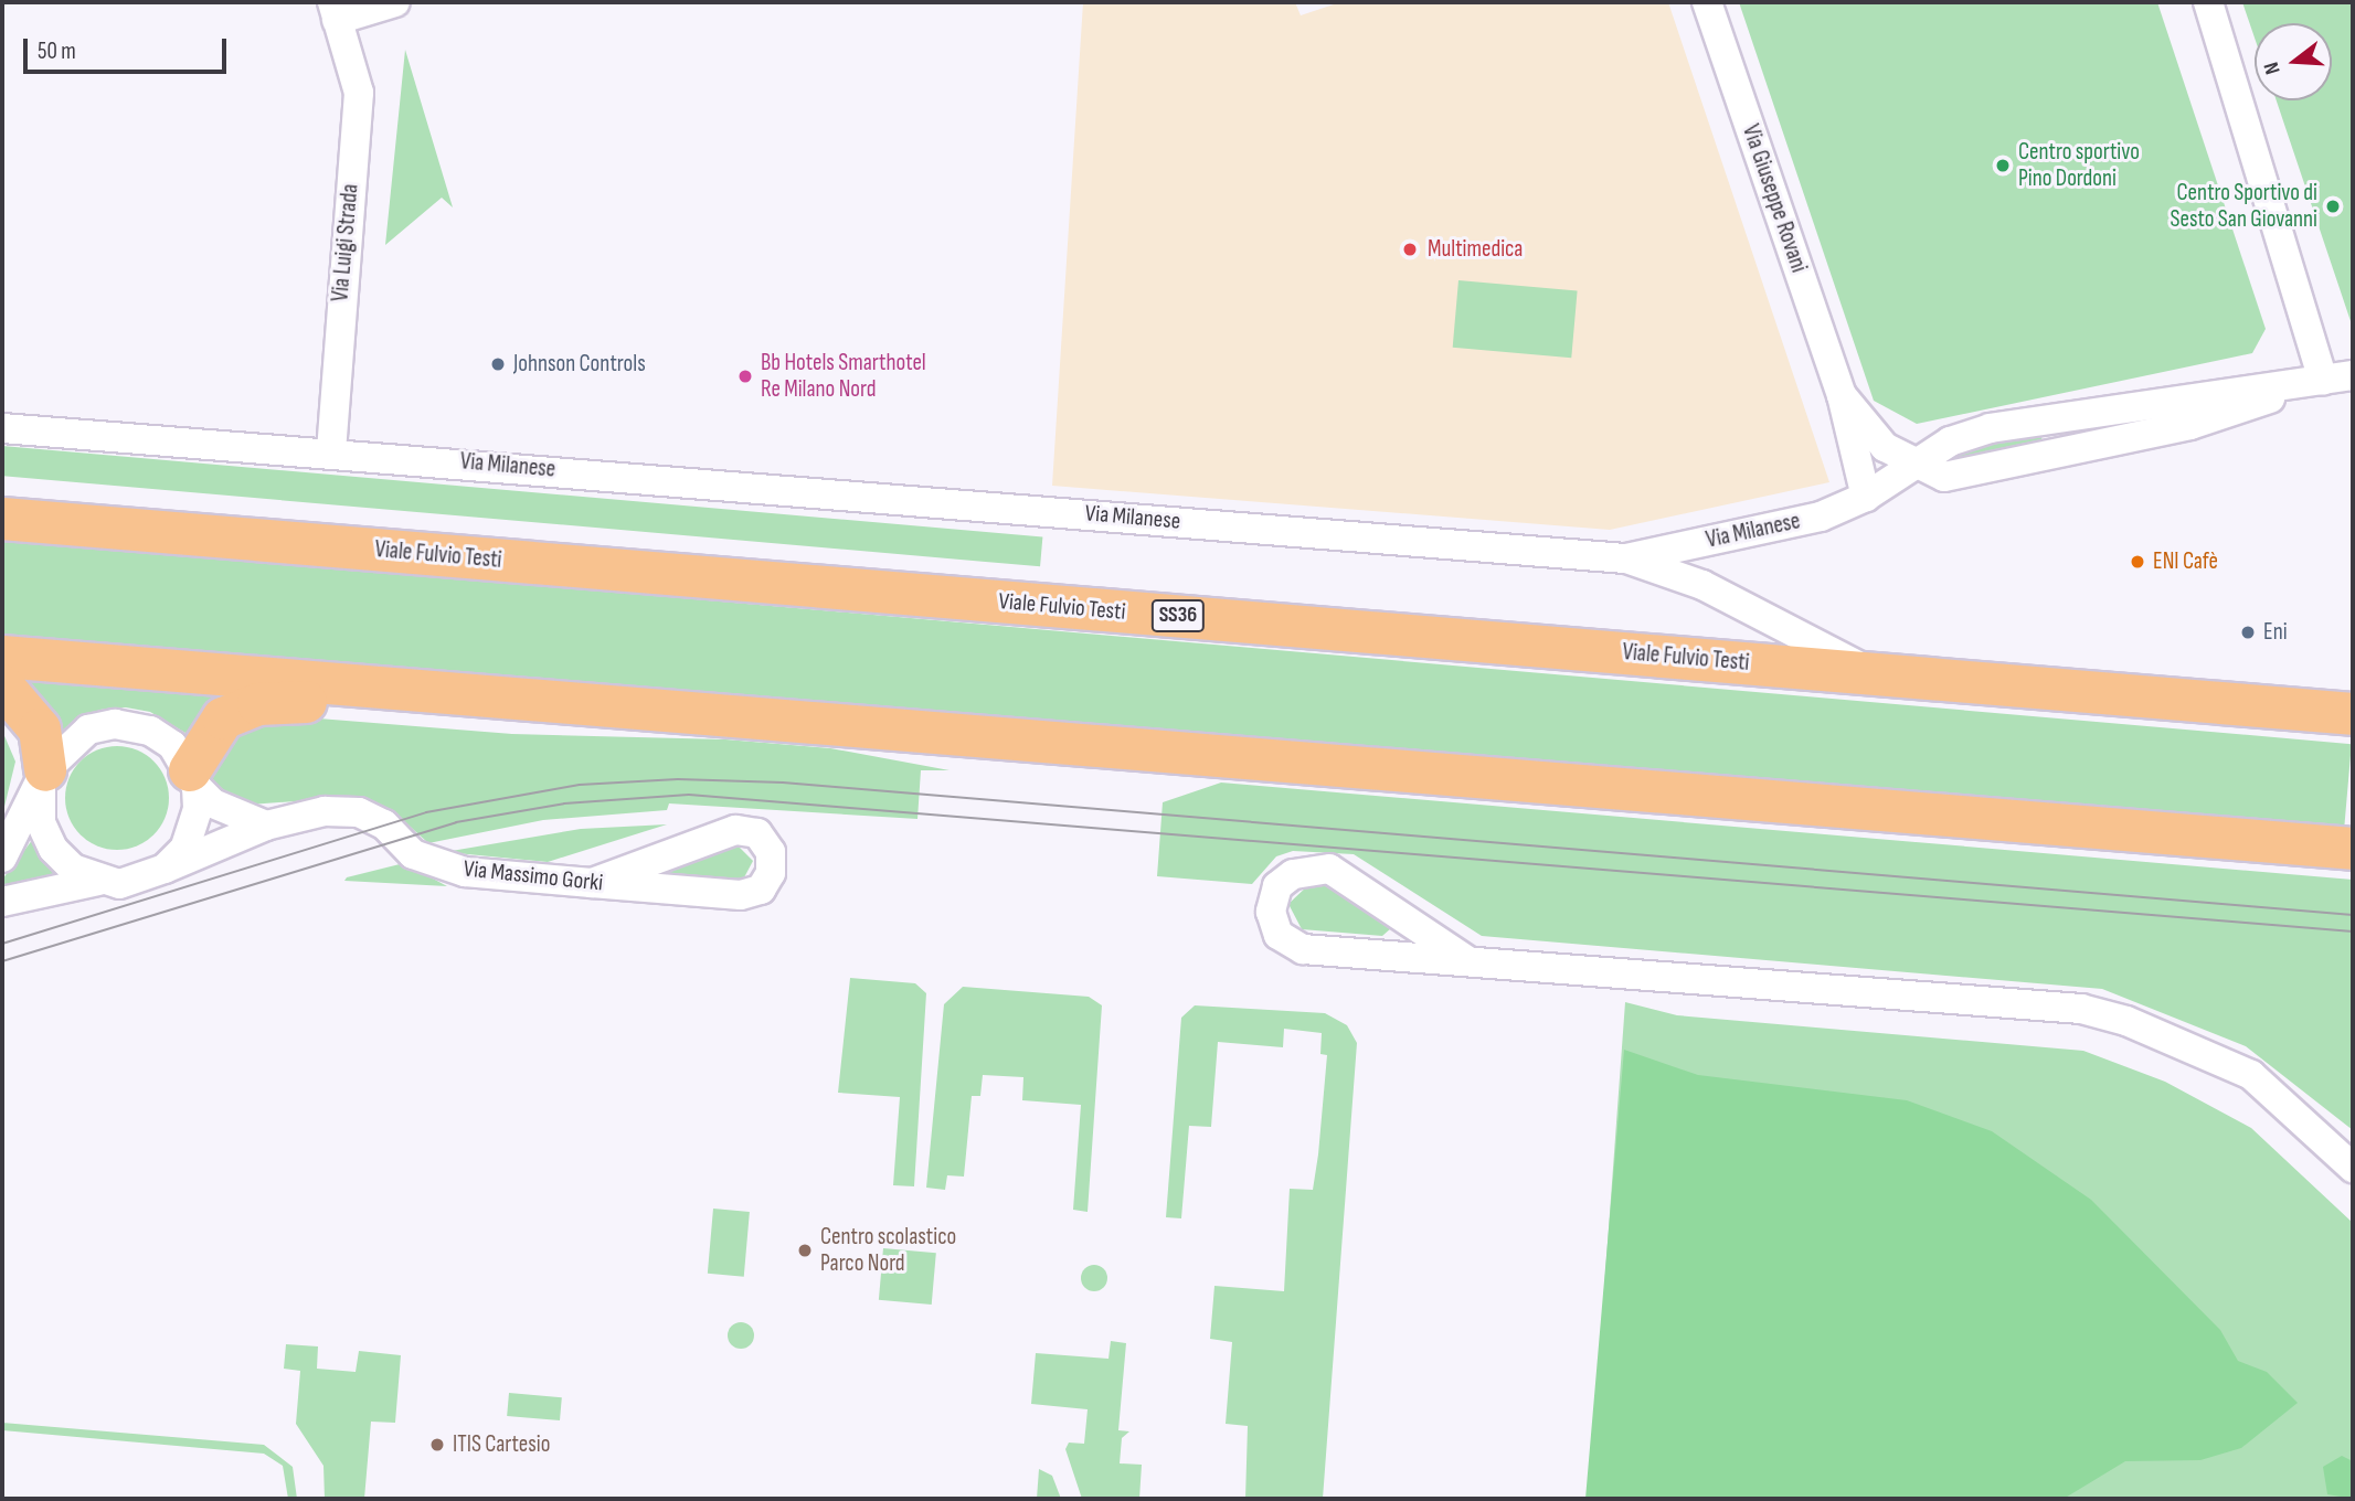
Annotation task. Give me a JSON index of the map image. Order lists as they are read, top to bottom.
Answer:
{
  "streets": {
    "main road": ["Viale Fulvio Testi", "SS36"],
    "street": [
      "Via Giuseppe Rovani",
      "Via Luigi Strada",
      "Via Milanese",
      "Via Massimo Gorki"
    ]
  },
  "crossings": [
    ["Via Giuseppe Rovani", "Via Milanese"],
    ["Via Luigi Strada", "Via Milanese"]
  ],
  "places": [
    "Centro sportivo Pino Dordoni",
    "Centro Sportivo di Sesto San Giovanni",
    "Multimedica",
    "Johnson Controls",
    "Bb Hotels Smarthotel Re Milano Nord",
    "ENI Cafè",
    "Eni",
    "Centro scolastico Parco Nord",
    "ITIS Cartesio"
  ],
  "scale_bar": "50 m",
  "north": "left"
}
